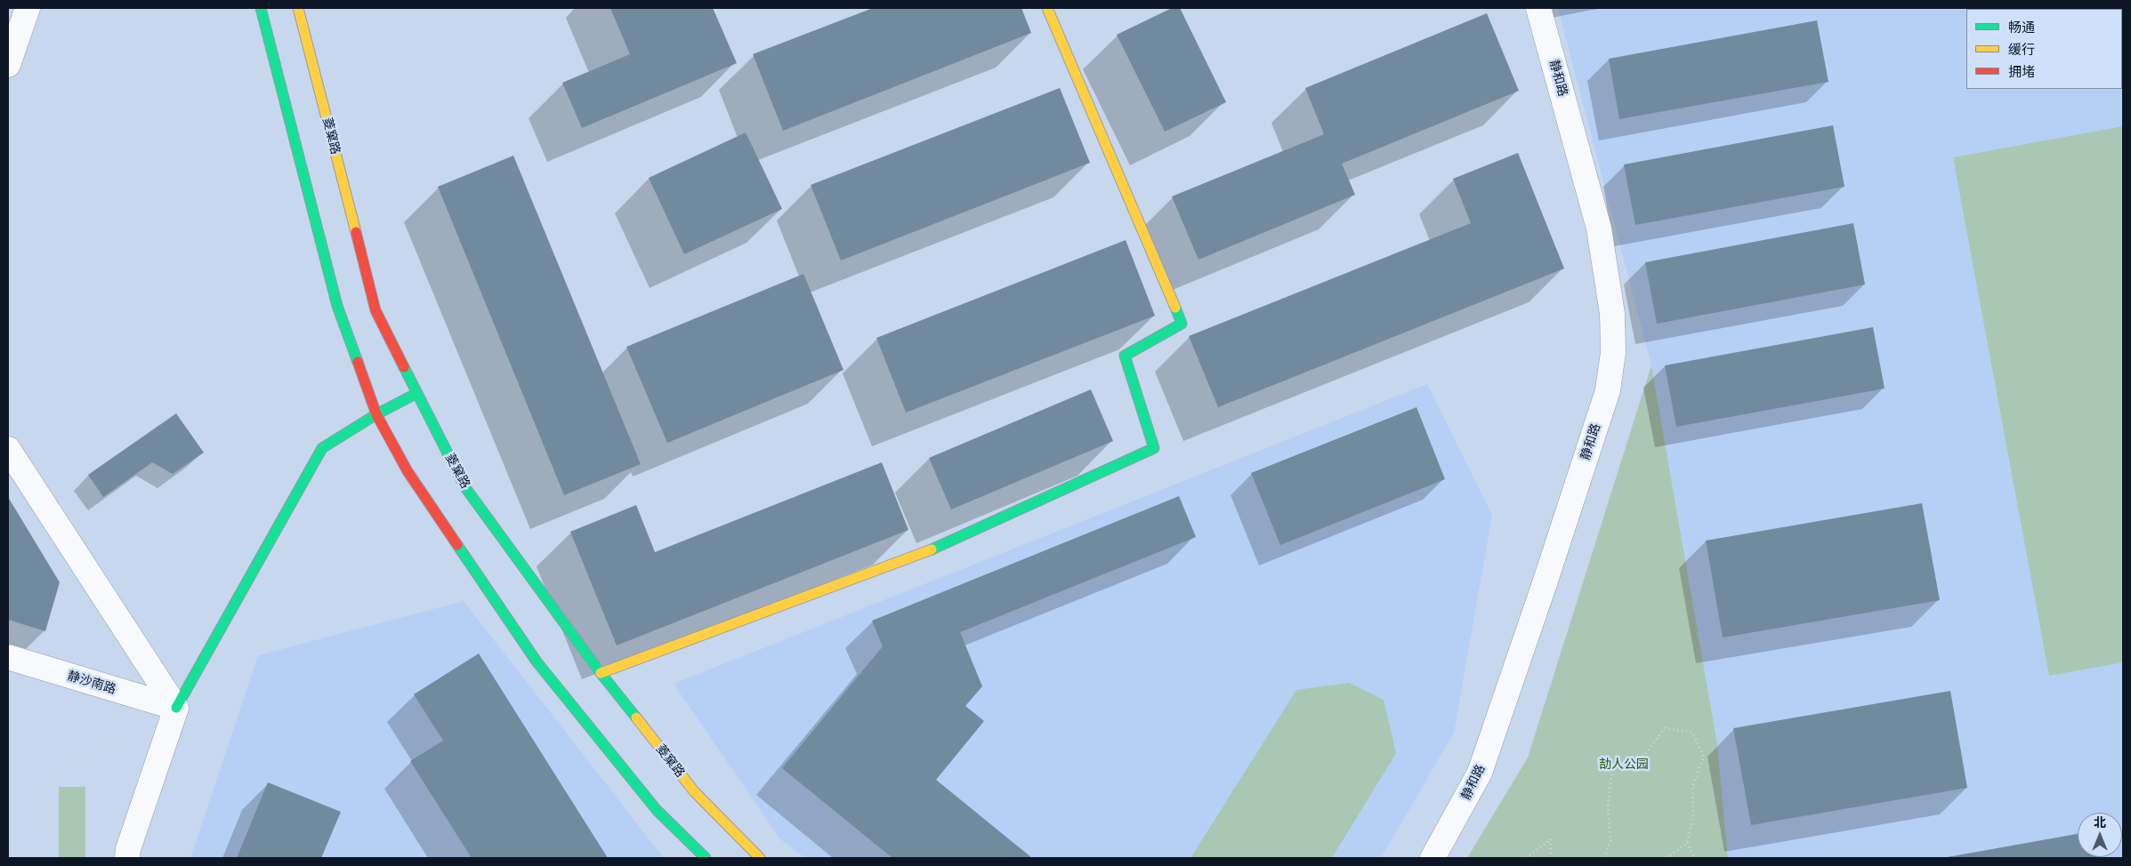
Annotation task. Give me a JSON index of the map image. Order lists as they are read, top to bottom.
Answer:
{
  "streets": {
    "street": ["静和路", "菱窠路", "静沙南路"]
  },
  "parks": ["劼人公园"],
  "legend": ["畅通", "缓行", "拥堵"],
  "north": "top"
}
